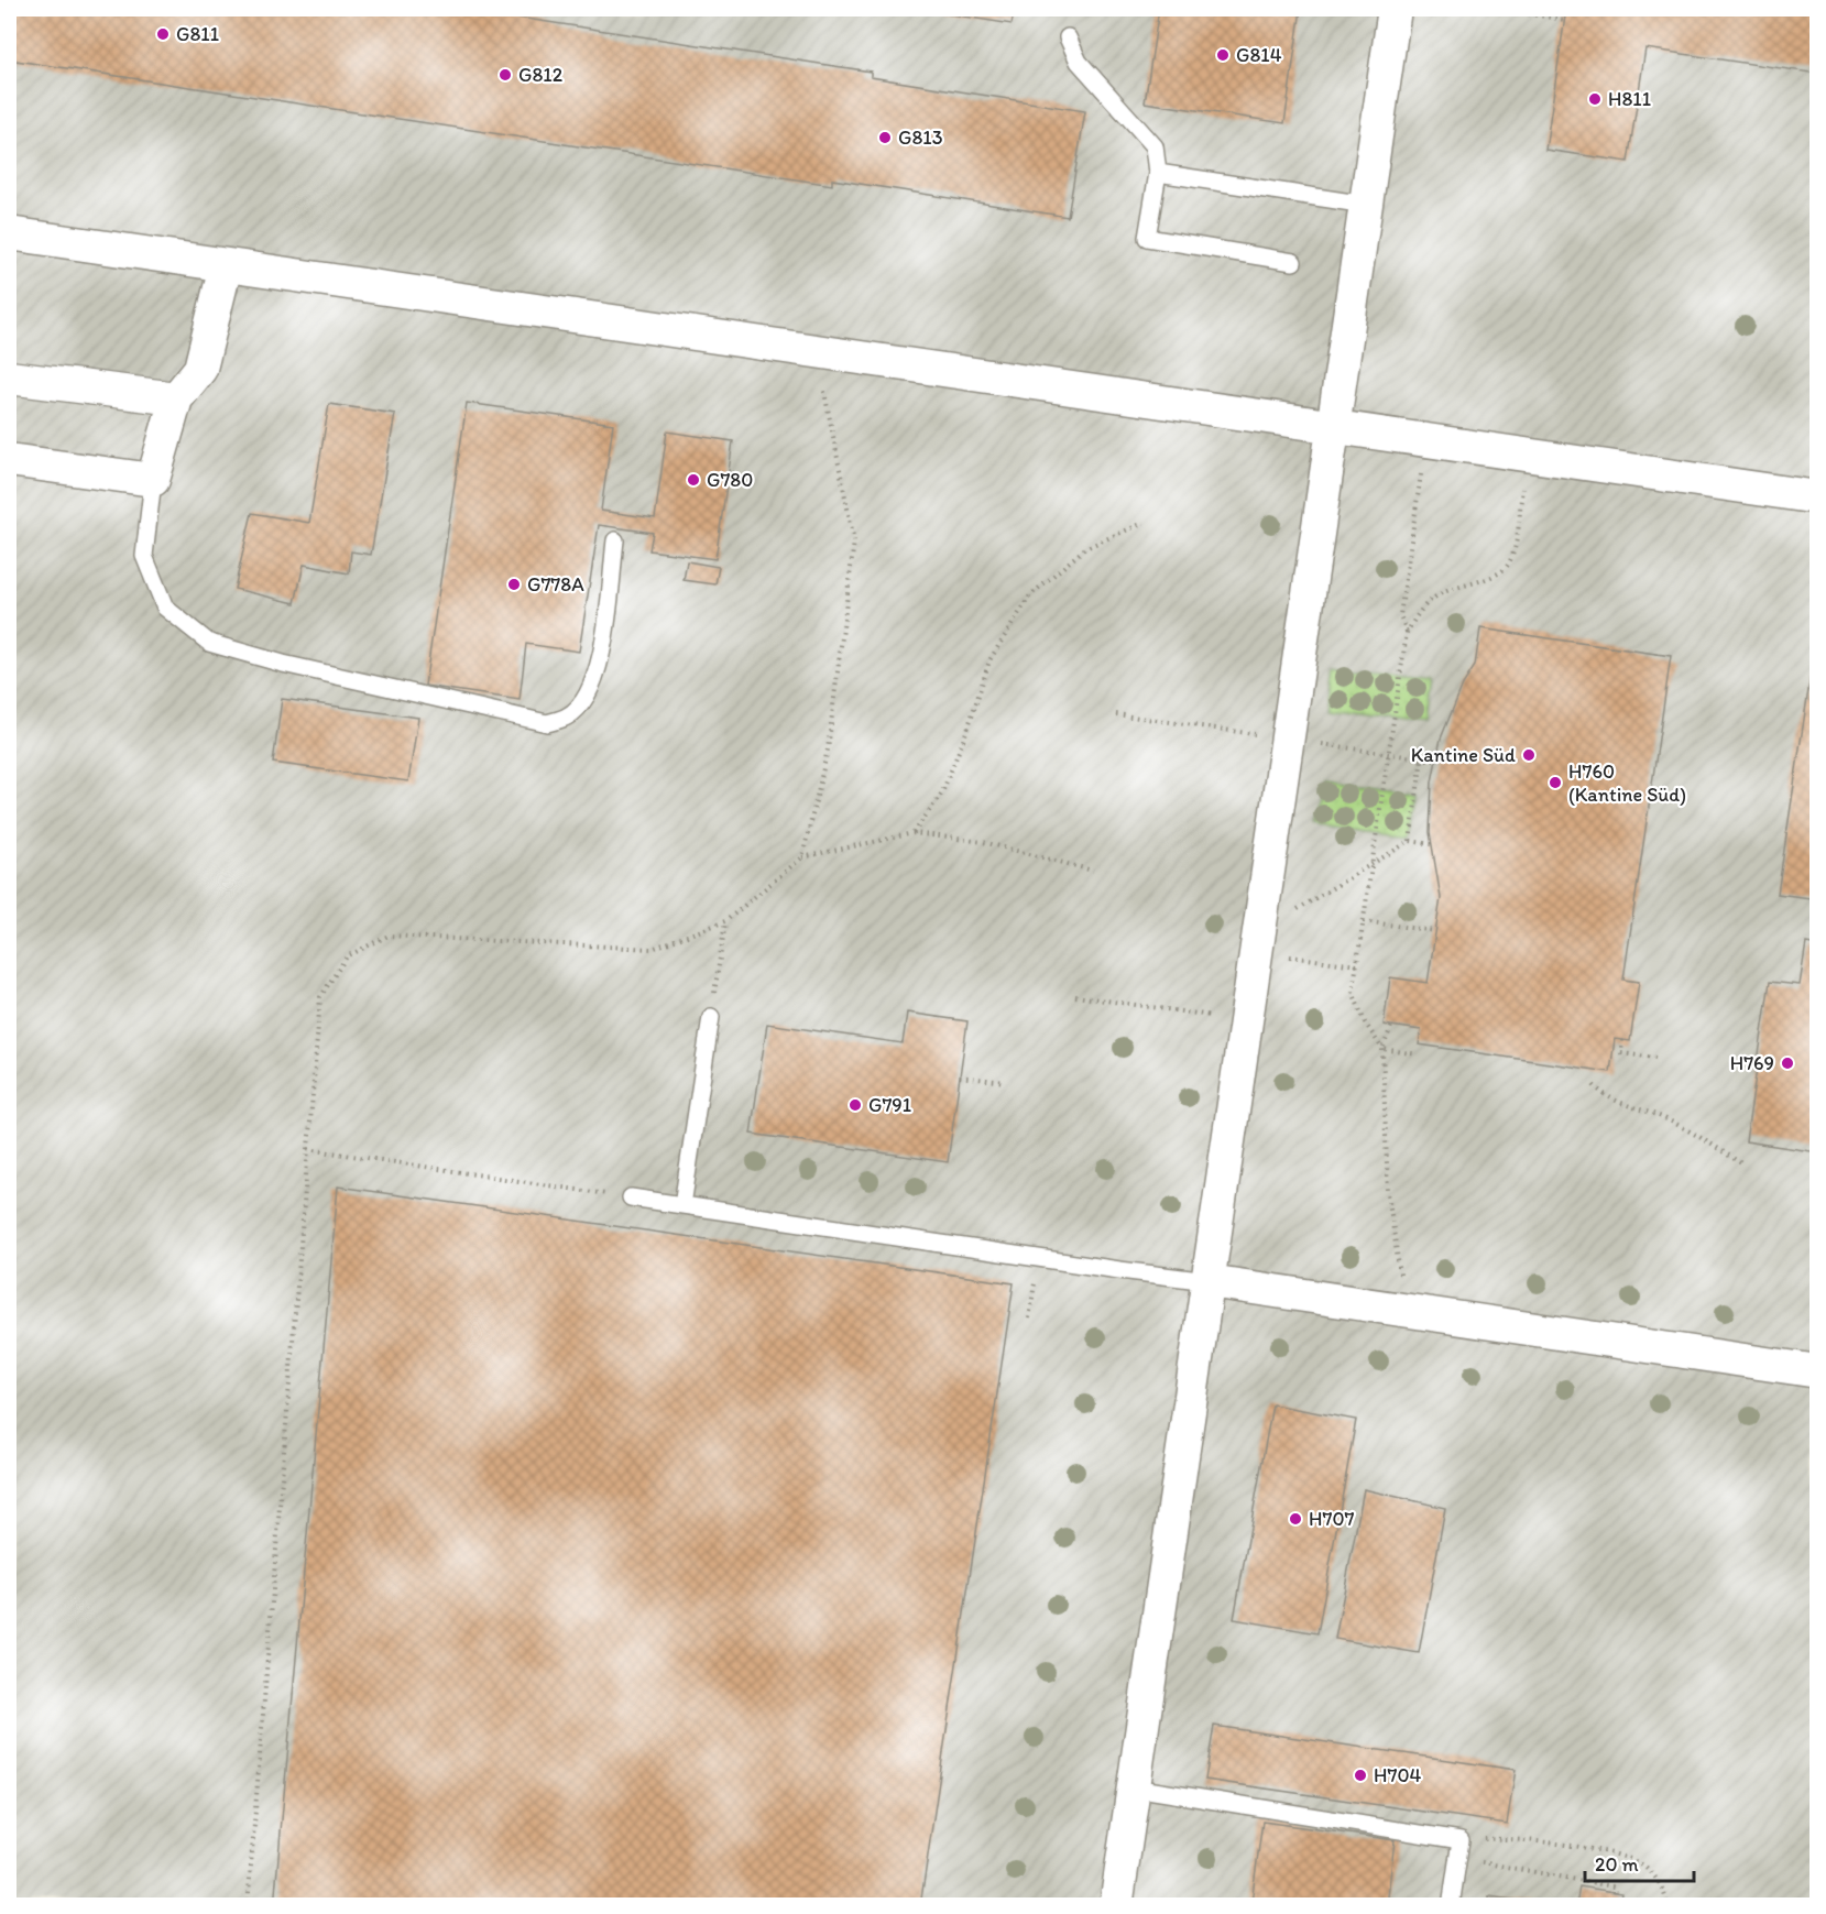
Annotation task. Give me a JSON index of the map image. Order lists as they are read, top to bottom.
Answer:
{
  "places": [
    "G811",
    "G814",
    "G812",
    "H811",
    "G813",
    "G780",
    "G778A",
    "Kantine Süd",
    "H760 (Kantine Süd)",
    "H769",
    "G791",
    "H707",
    "H704"
  ],
  "scale_bar": "20 m"
}
